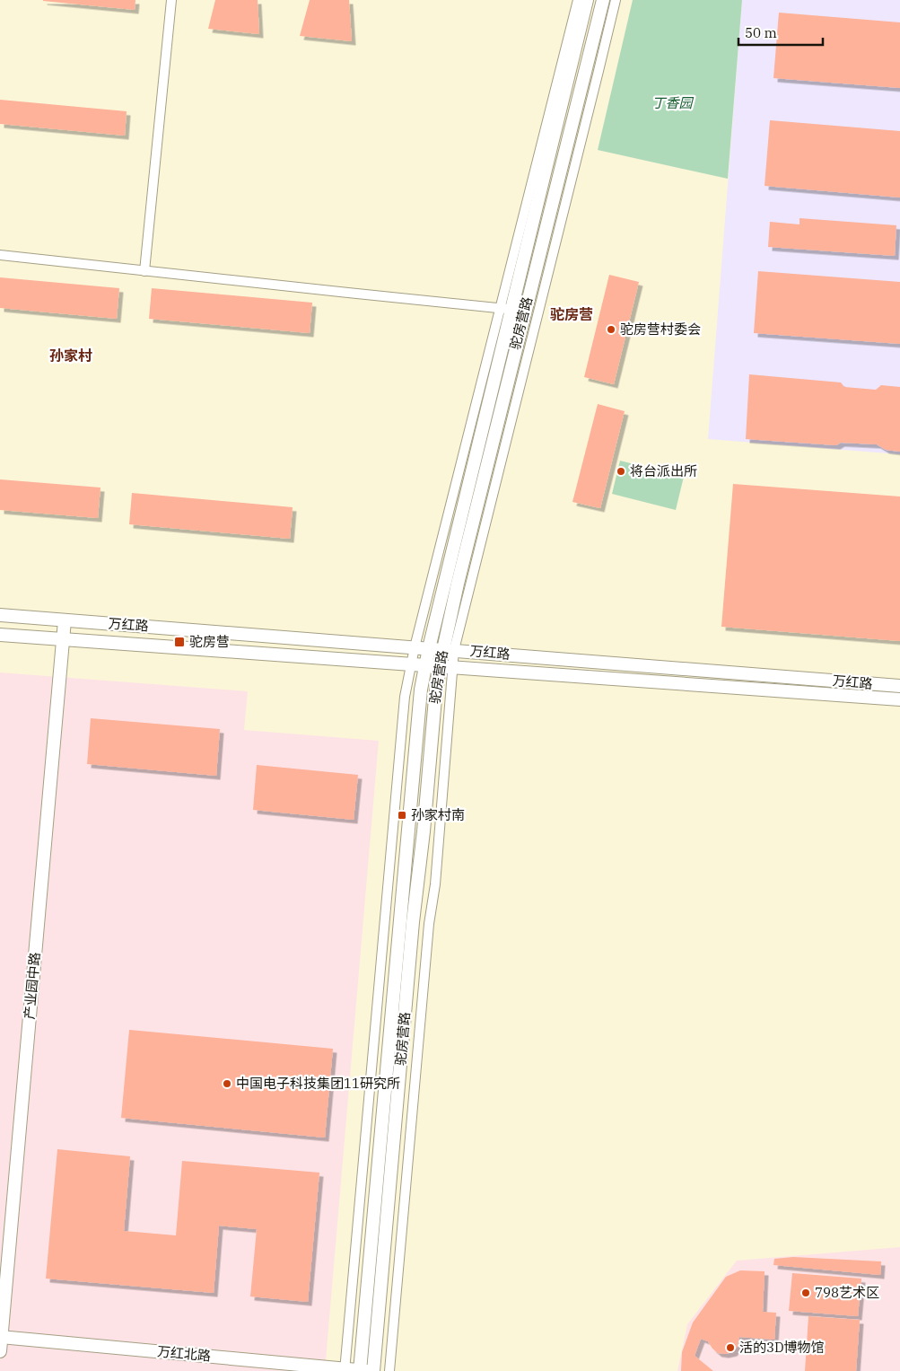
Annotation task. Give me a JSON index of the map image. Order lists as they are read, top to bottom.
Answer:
{
  "streets": {
    "street": [
      "驼房营路",
      "万红路",
      "产业园中路",
      "万红北路"
    ]
  },
  "crossings": [
    ["驼房营路", "万红路"],
    ["驼房营路", "万红北路"],
    ["万红路", "产业园中路"],
    ["产业园中路", "万红北路"]
  ],
  "districts": ["驼房营", "孙家村"],
  "parks": ["丁香园"],
  "places": {
    "other": [
      "驼房营村委会",
      "将台派出所",
      "中国电子科技集团11研究所",
      "798艺术区",
      "活的3D博物馆"
    ],
    "transit": ["驼房营", "孙家村南"]
  },
  "scale_bar": "50 m"
}
